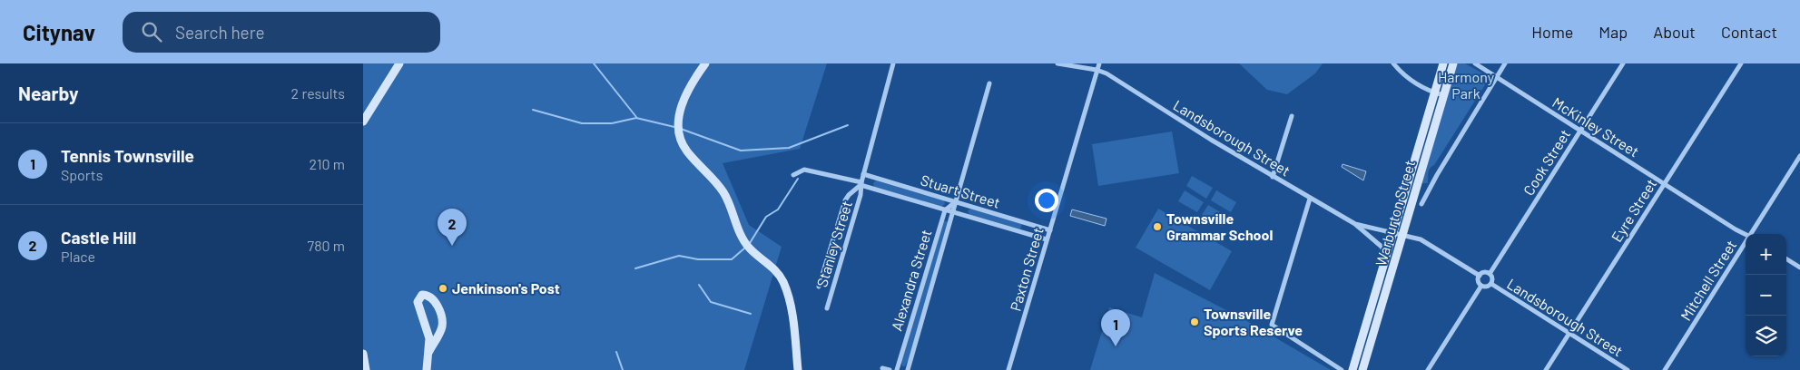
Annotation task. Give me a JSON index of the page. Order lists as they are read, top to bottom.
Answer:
{
  "streets": {
    "main road": ["Warburton Street"],
    "street": [
      "McKinley Street",
      "Landsborough Street",
      "Cook Street",
      "Stuart Street",
      "Eyre Street",
      "Stanley Street",
      "Paxton Street",
      "Alexandra Street",
      "Mitchell Street"
    ]
  },
  "crossings": [
    ["McKinley Street", "Cook Street"],
    ["McKinley Street", "Eyre Street"],
    ["Landsborough Street", "Cook Street"],
    ["Landsborough Street", "Eyre Street"],
    ["Landsborough Street", "Warburton Street"],
    ["Landsborough Street", "Paxton Street"],
    ["Stuart Street", "Stanley Street"],
    ["Stuart Street", "Paxton Street"],
    ["Stuart Street", "Alexandra Street"]
  ],
  "parks": ["Harmony Park"],
  "places": ["Townsville Grammar School", "Jenkinson's Post", "Townsville Sports Reserve"],
  "page": {
    "header": "Citynav",
    "search": "Search here",
    "nav": [
      "Home",
      "Map",
      "About",
      "Contact"
    ],
    "heading": ["Nearby", "2 results"],
    "list": [
      {
        "mark": "1",
        "name": "Tennis Townsville",
        "note": "Sports",
        "value": "210 m"
      },
      {
        "mark": "2",
        "name": "Castle Hill",
        "note": "Place",
        "value": "780 m"
      }
    ],
    "pins": ["2", "1"],
    "map_buttons": ["+", "−"]
  }
}
